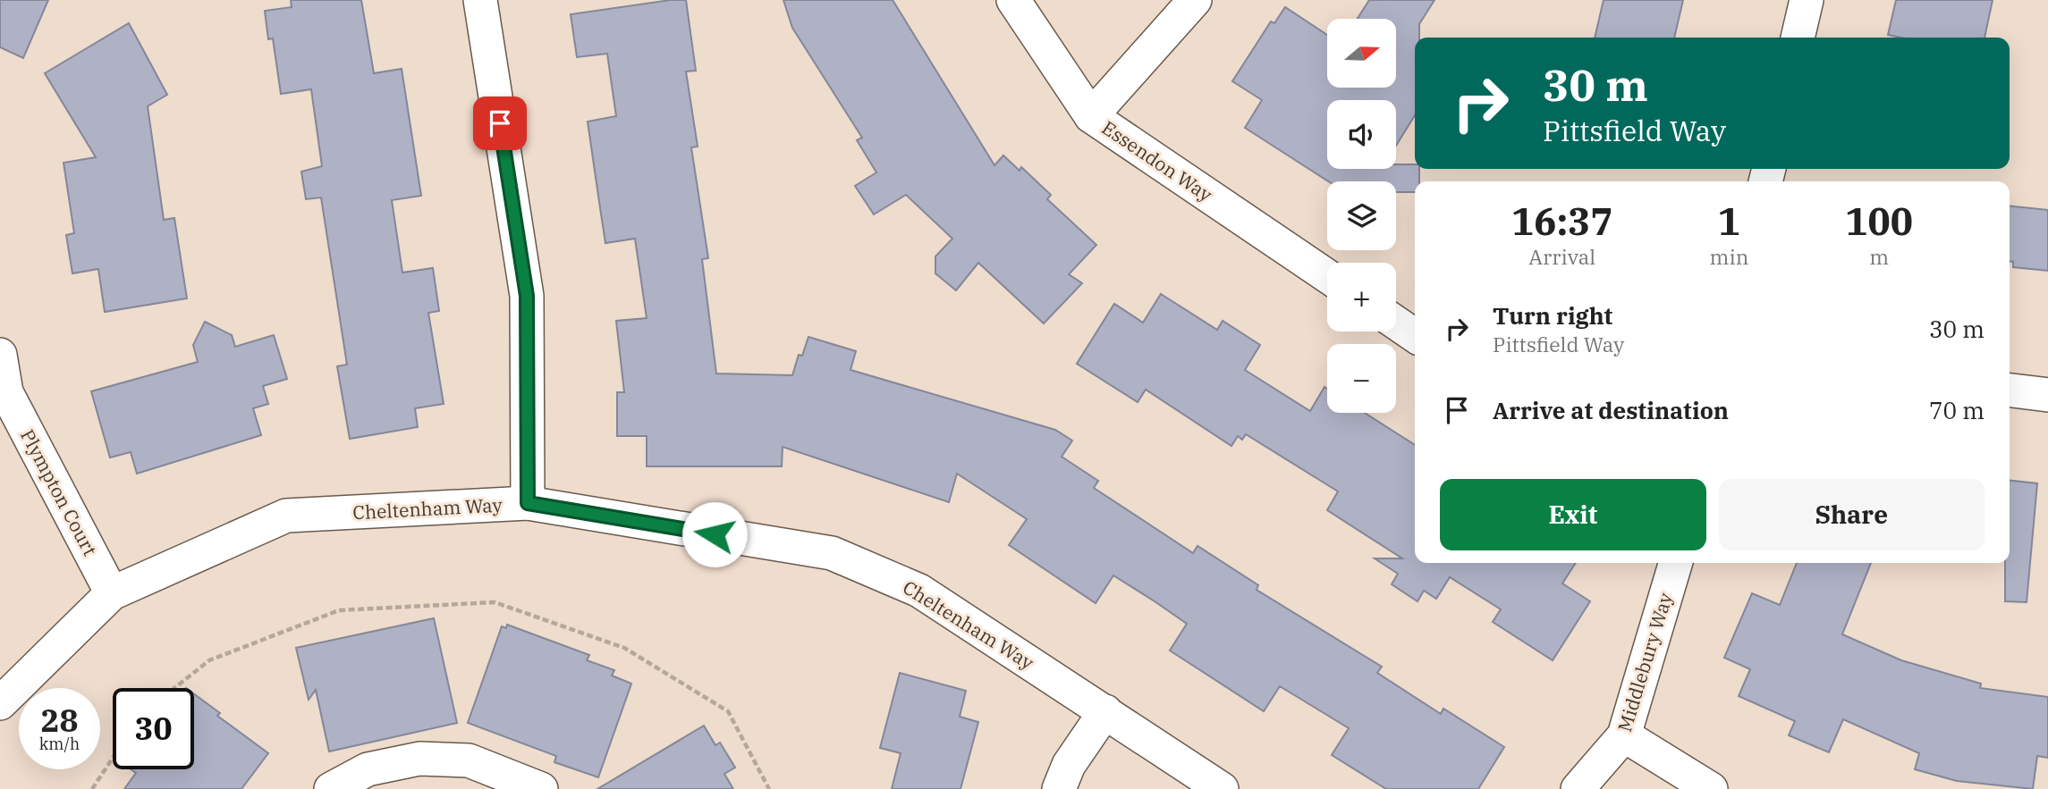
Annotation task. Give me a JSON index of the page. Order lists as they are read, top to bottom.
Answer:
{
  "streets": {
    "street": [
      "Essendon Way",
      "Plympton Court",
      "Cheltenham Way",
      "Middlebury Way"
    ]
  },
  "crossings": [
    ["Plympton Court", "Cheltenham Way"]
  ],
  "north": "right",
  "page": {
    "map_buttons": ["+", "−"],
    "turn": ["30 m", "Pittsfield Way"],
    "eta": [
      "16:37",
      "Arrival",
      "1",
      "min",
      "100",
      "m"
    ],
    "list": [
      {
        "name": "Turn right",
        "note": "Pittsfield Way",
        "value": "30 m"
      },
      {
        "name": "Arrive at destination",
        "value": "70 m"
      }
    ],
    "buttons": ["Exit", "Share"],
    "speed": "28 km/h",
    "limit": "30"
  }
}
